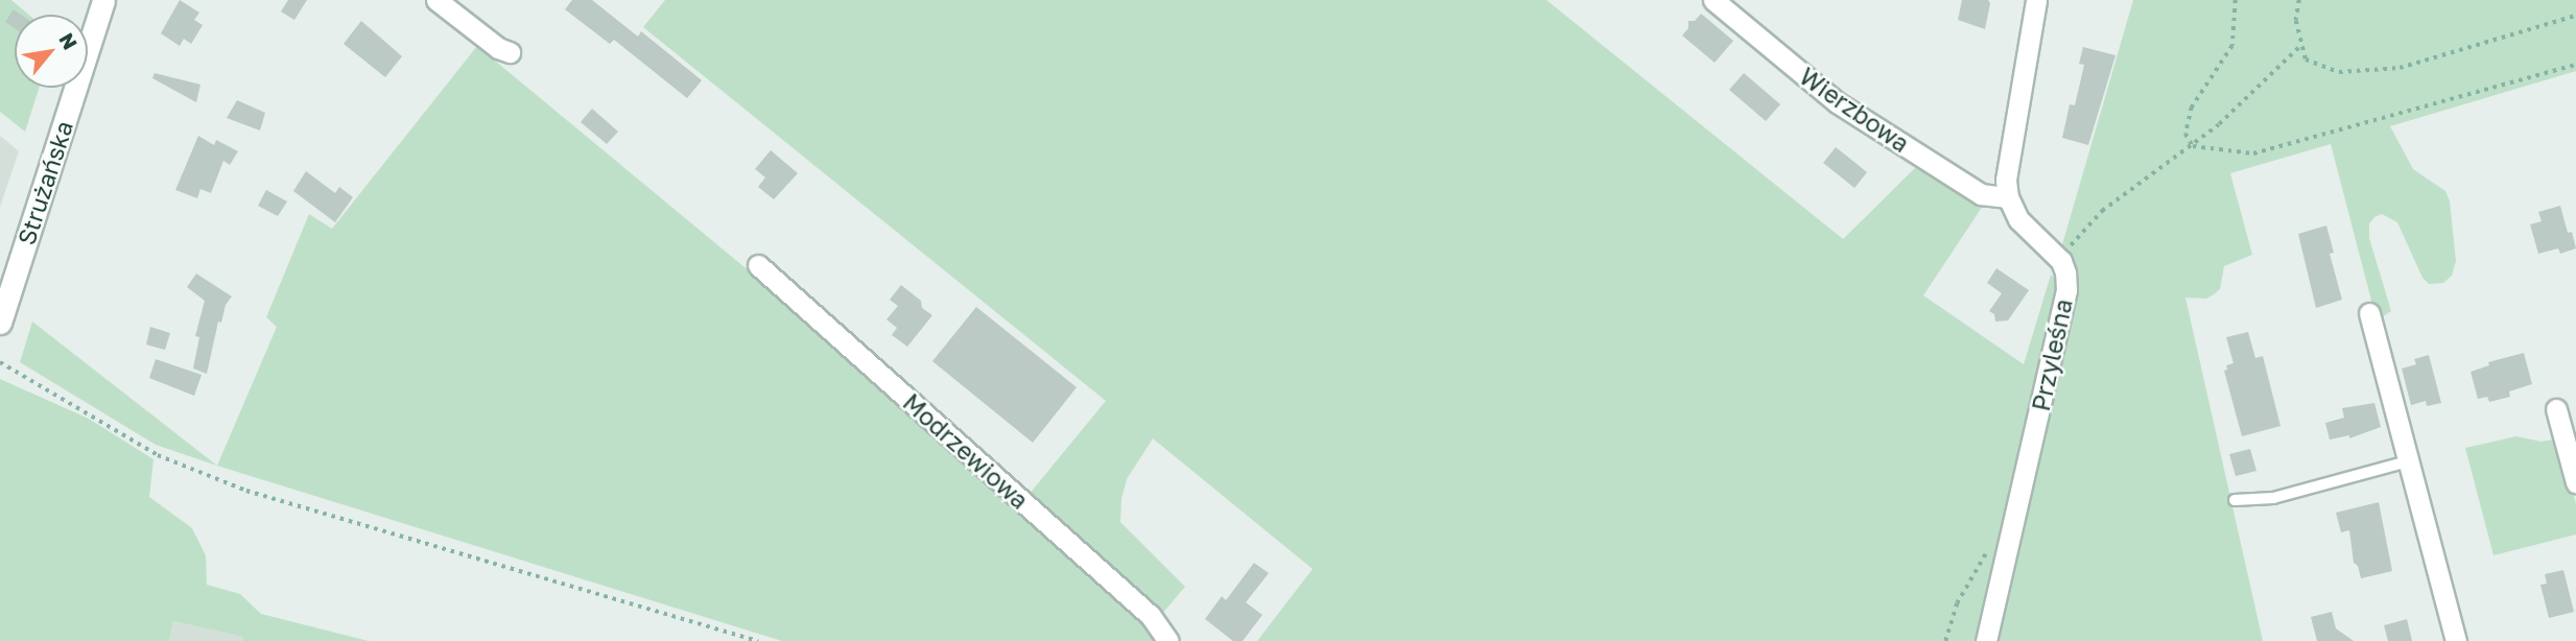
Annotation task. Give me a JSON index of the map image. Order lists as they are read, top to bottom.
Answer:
{
  "streets": {
    "main road": ["Strużańska"],
    "street": ["Wierzbowa", "Przyleśna", "Modrzewiowa"]
  },
  "north": "top right"
}
